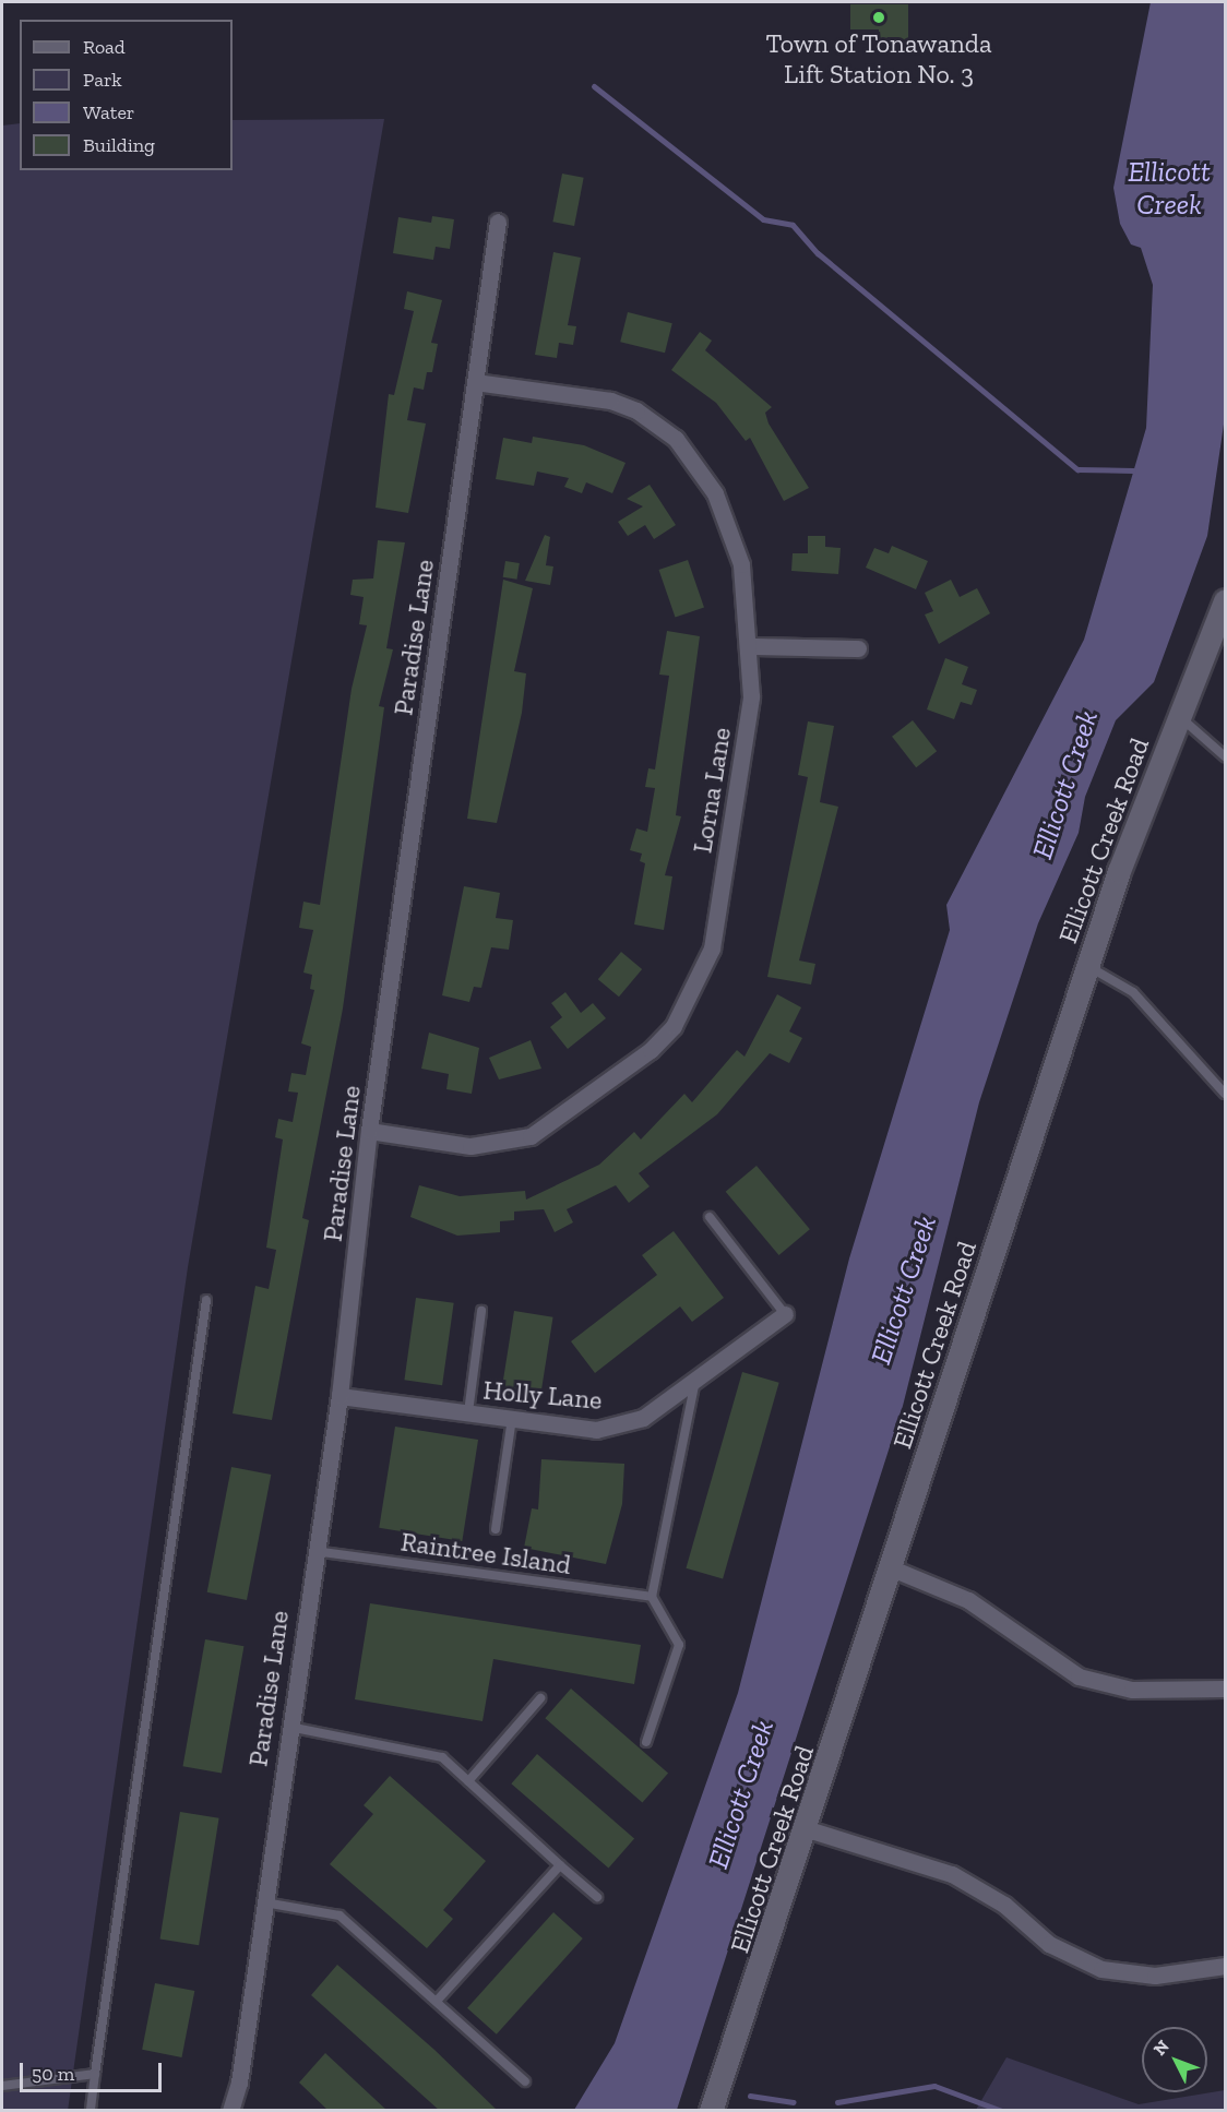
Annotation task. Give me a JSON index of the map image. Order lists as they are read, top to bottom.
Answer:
{
  "streets": {
    "street": [
      "Paradise Lane",
      "Lorna Lane",
      "Ellicott Creek Road",
      "Holly Lane"
    ],
    "lane": ["Raintree Island"]
  },
  "crossings": [
    ["Paradise Lane", "Lorna Lane"],
    ["Paradise Lane", "Holly Lane"],
    ["Paradise Lane", "Raintree Island"]
  ],
  "water": ["Ellicott Creek"],
  "places": ["Town of Tonawanda Lift Station No. 3"],
  "legend": [
    "Road",
    "Park",
    "Water",
    "Building"
  ],
  "scale_bar": "50 m",
  "north": "top left"
}
